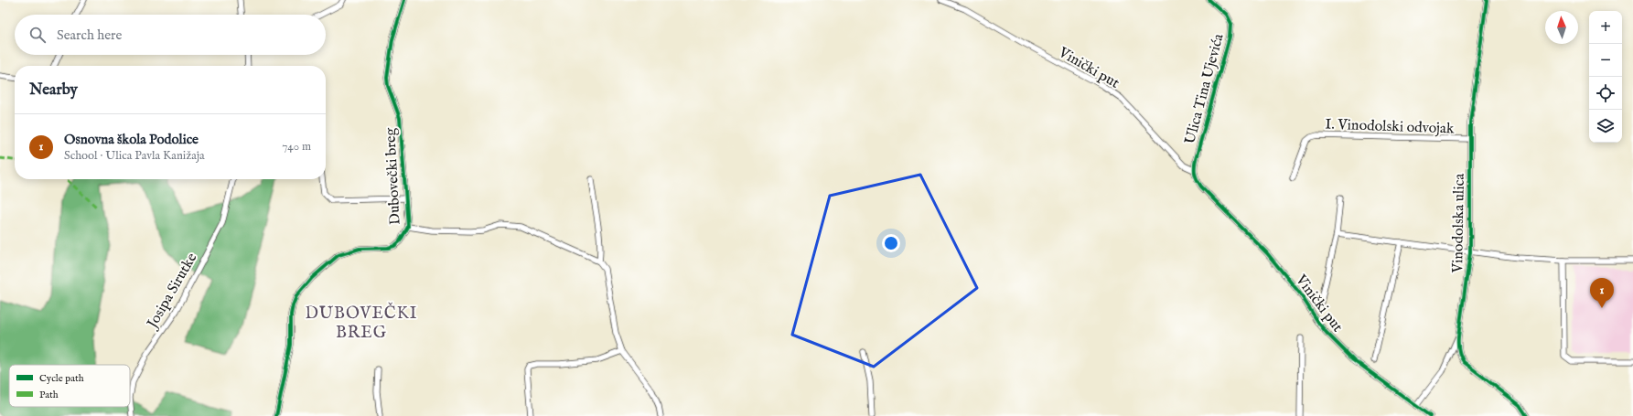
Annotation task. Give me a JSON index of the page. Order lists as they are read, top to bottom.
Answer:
{
  "streets": {
    "street": [
      "Vinički put",
      "Ulica Tina Ujevića",
      "I. Vinodolski odvojak",
      "Dubovečki breg",
      "Vinodolska ulica",
      "Josipa Sirutke"
    ]
  },
  "crossings": [
    ["Vinički put", "Ulica Tina Ujevića"],
    ["Vinički put", "Vinodolska ulica"],
    ["I. Vinodolski odvojak", "Vinodolska ulica"]
  ],
  "districts": ["DUBOVEČKI BREG"],
  "legend": ["Cycle path", "Path"],
  "north": "top",
  "page": {
    "map_buttons": ["+", "−"],
    "search": "Search here",
    "heading": "Nearby",
    "list": [
      {
        "mark": "1",
        "name": "Osnovna škola Podolice",
        "note": "School · Ulica Pavla Kanižaja",
        "value": "740 m"
      }
    ],
    "pins": "1"
  }
}
